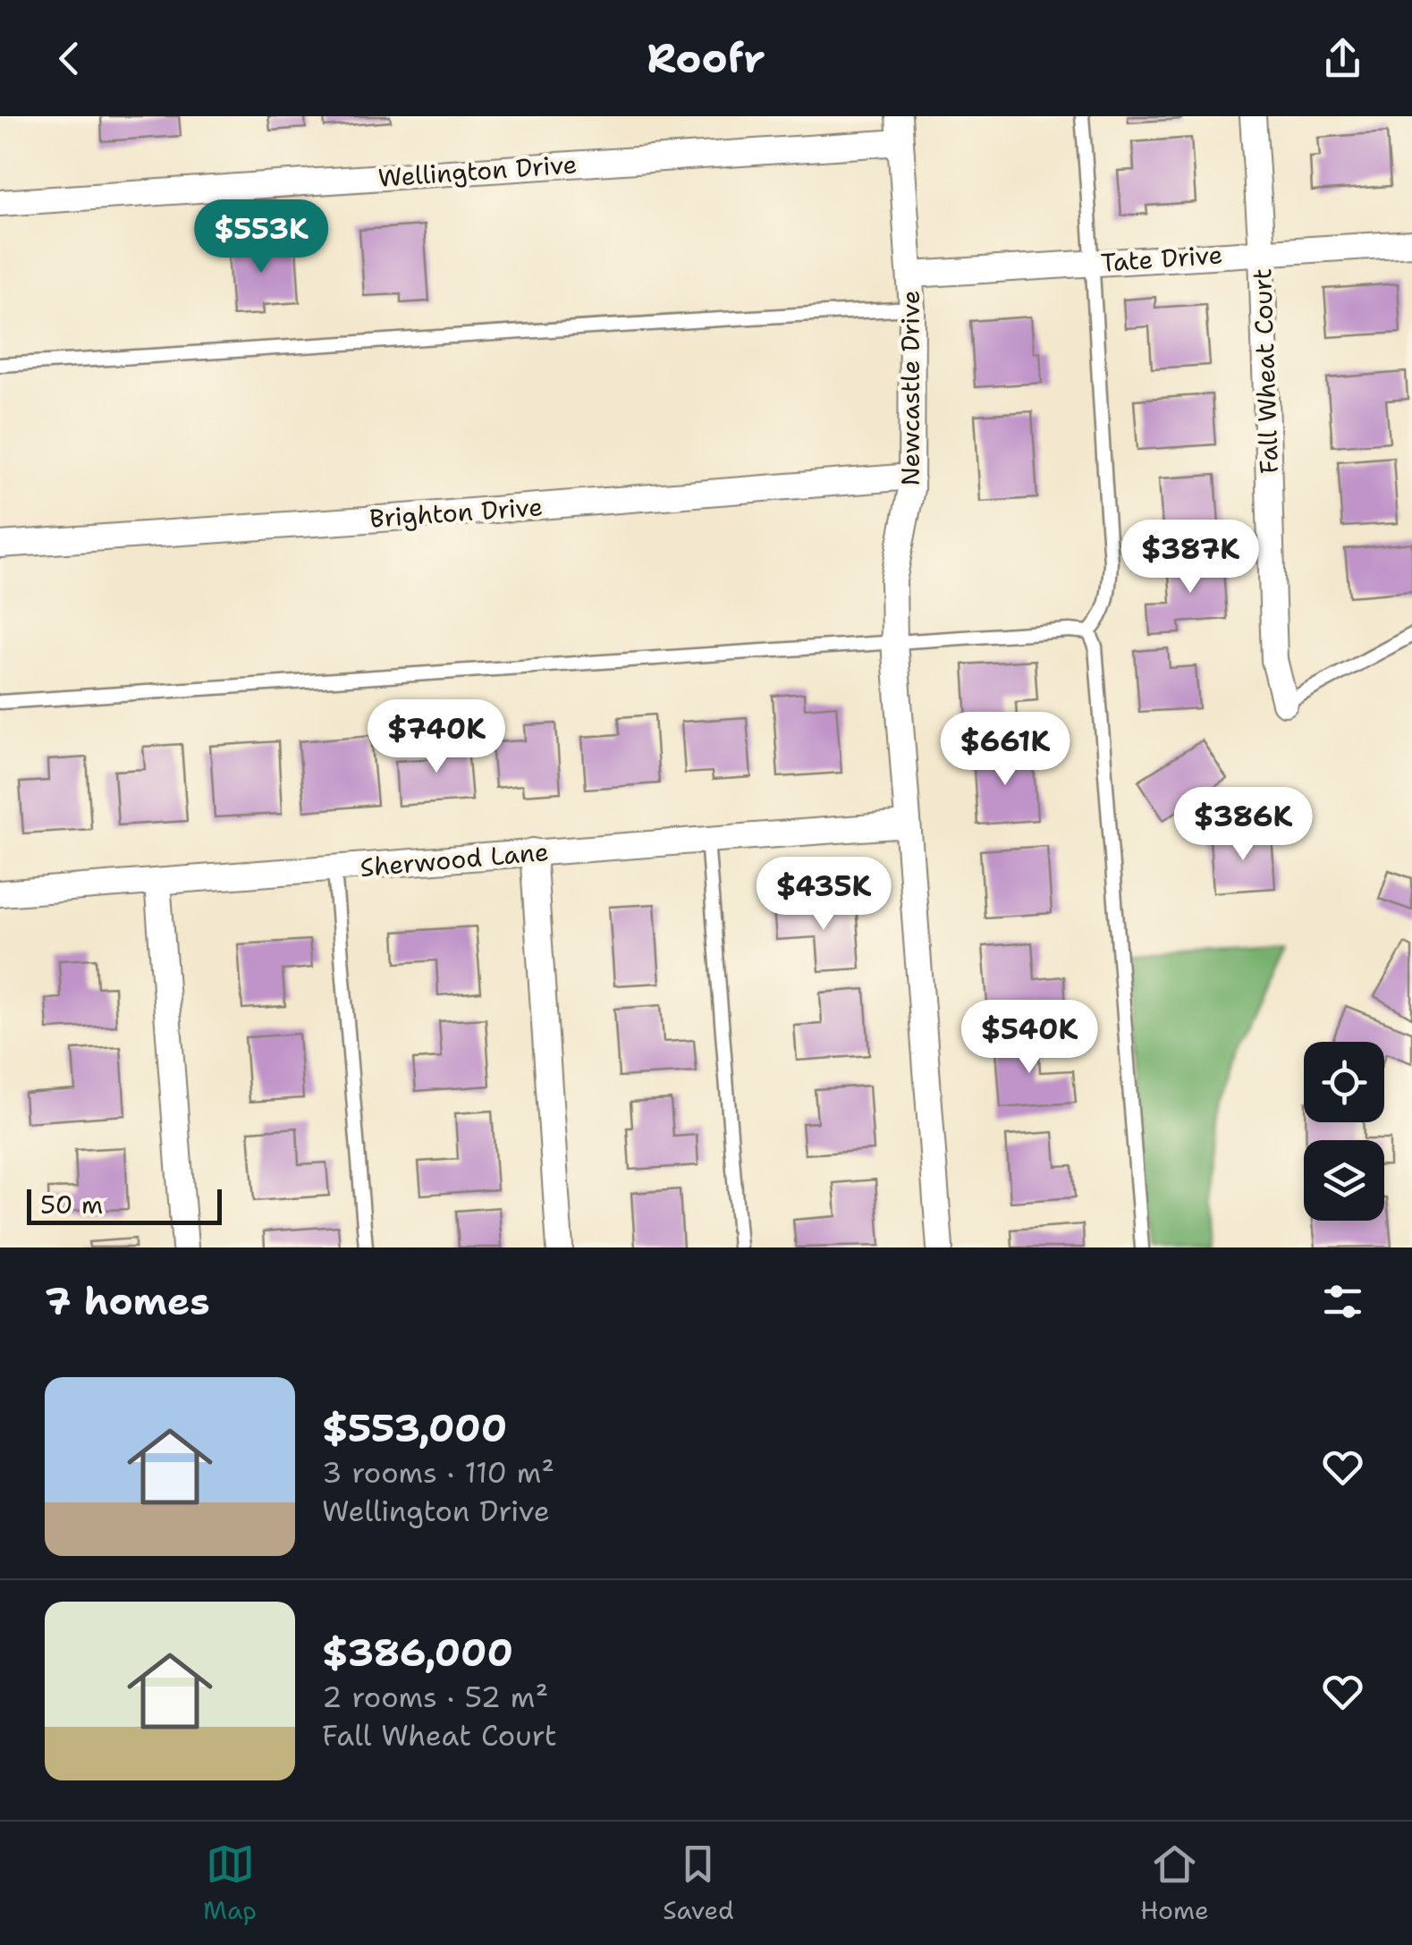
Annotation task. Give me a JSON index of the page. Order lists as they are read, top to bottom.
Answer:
{
  "streets": {
    "street": [
      "Wellington Drive",
      "Tate Drive",
      "Fall Wheat Court",
      "Newcastle Drive",
      "Brighton Drive",
      "Sherwood Lane"
    ]
  },
  "crossings": [
    ["Wellington Drive", "Newcastle Drive"],
    ["Tate Drive", "Fall Wheat Court"],
    ["Tate Drive", "Newcastle Drive"],
    ["Newcastle Drive", "Brighton Drive"],
    ["Newcastle Drive", "Sherwood Lane"]
  ],
  "scale_bar": "50 m",
  "page": {
    "header": "Roofr",
    "price": [
      "$553K",
      "$387K",
      "$740K",
      "$661K",
      "$386K",
      "$435K",
      "$540K"
    ],
    "scale": "50 m",
    "heading": "7 homes",
    "list": [
      {
        "name": "$553,000",
        "note": "3 rooms · 110 m² · Wellington Drive"
      },
      {
        "name": "$386,000",
        "note": "2 rooms · 52 m² · Fall Wheat Court"
      }
    ],
    "tabs": ["Map", "Saved", "Home"]
  }
}
